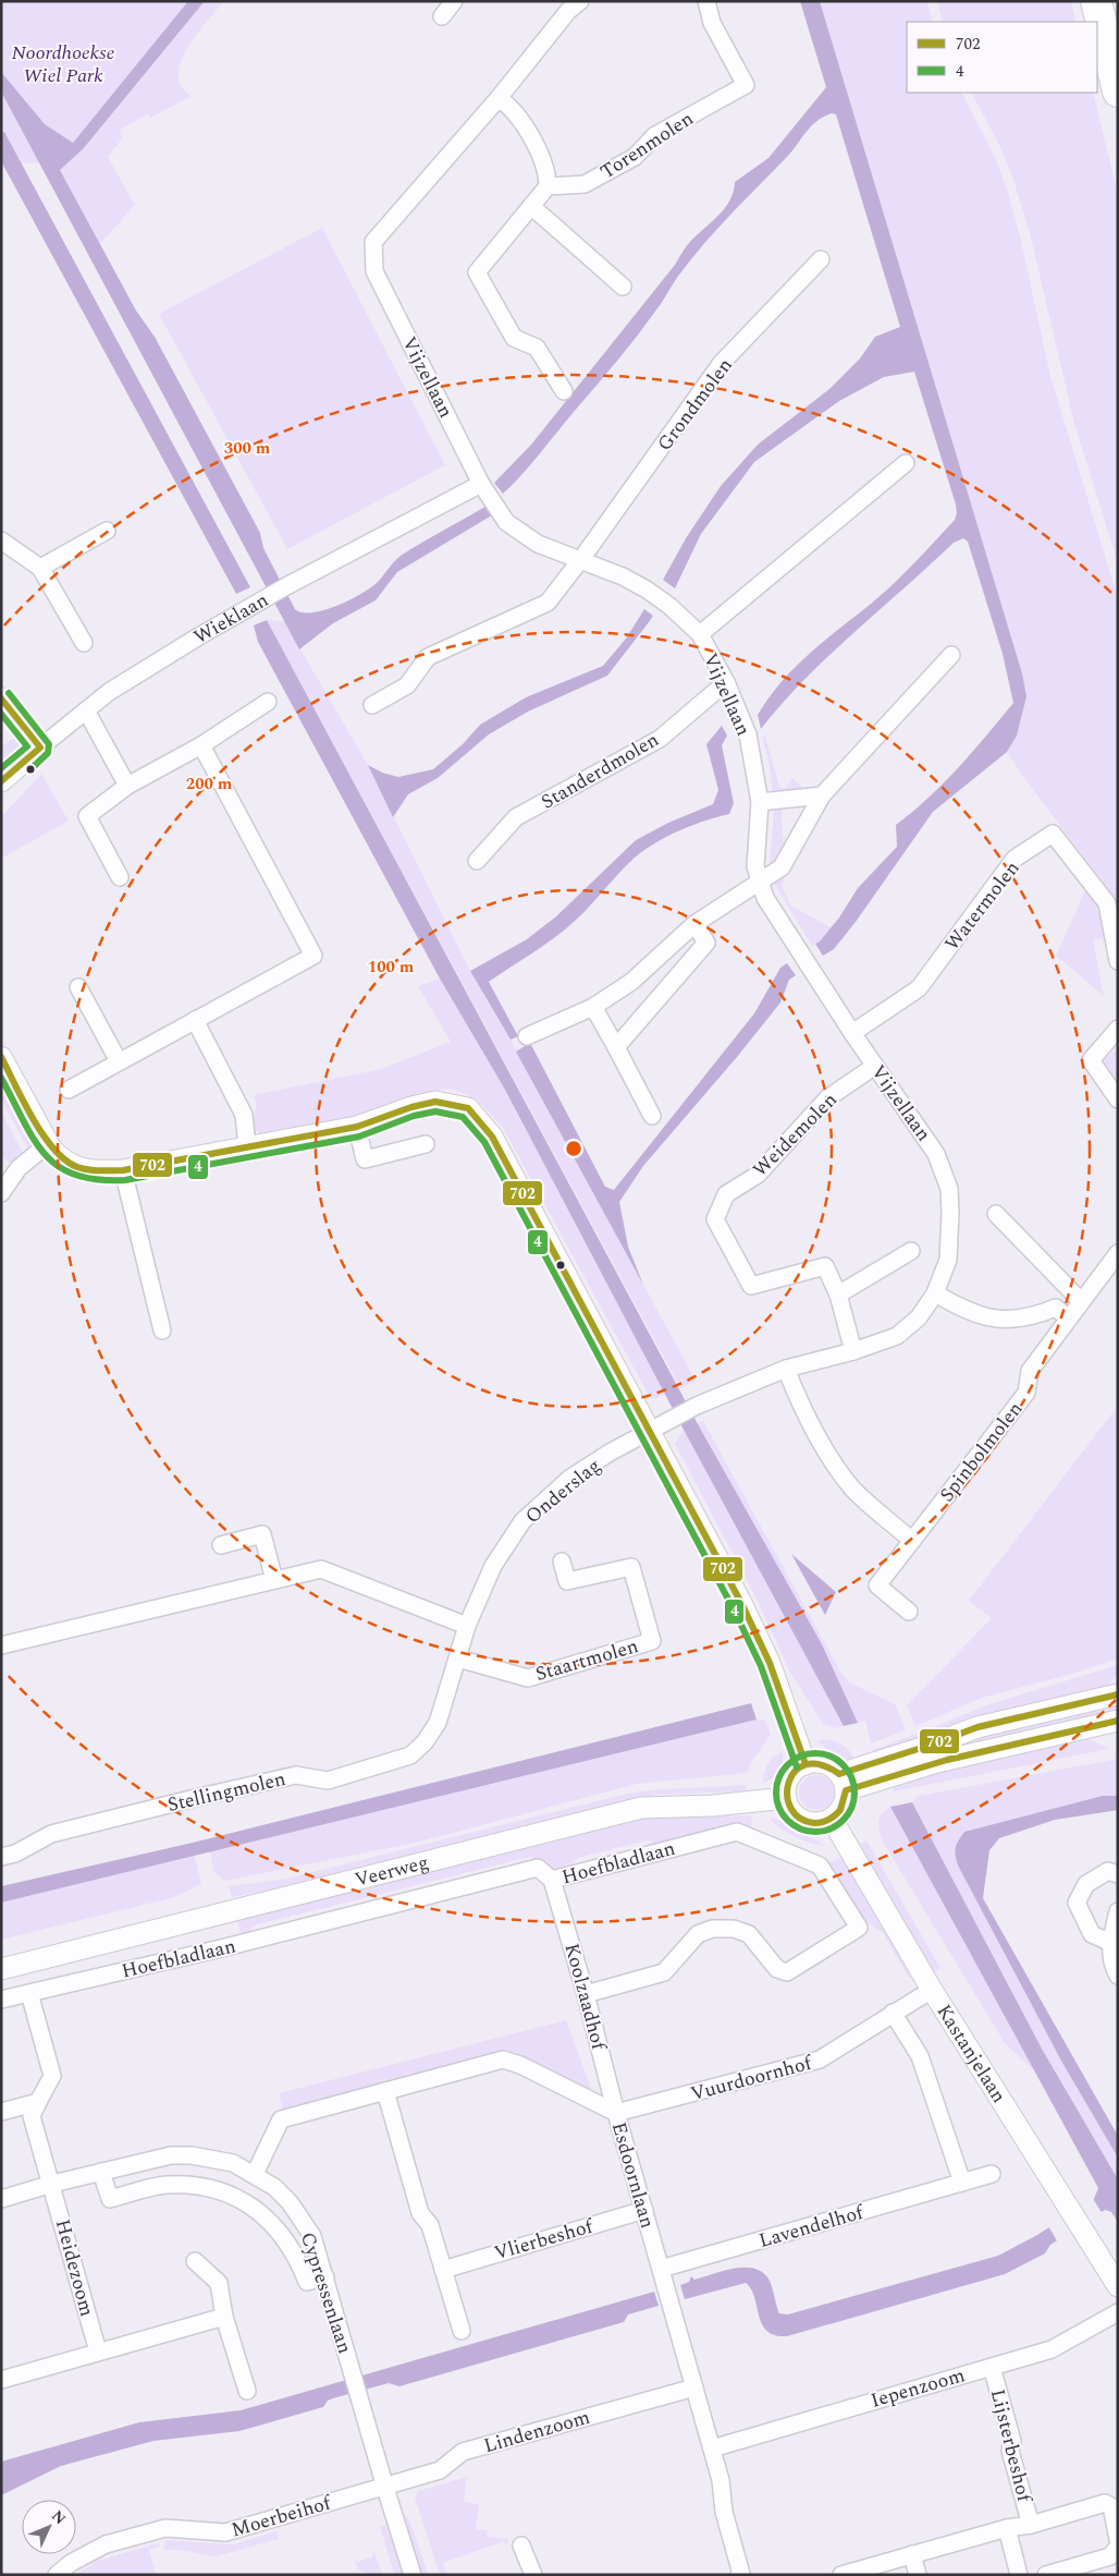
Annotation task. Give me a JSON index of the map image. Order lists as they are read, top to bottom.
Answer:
{
  "streets": {
    "street": [
      "Torenmolen",
      "Vijzellaan",
      "Grondmolen",
      "Wieklaan",
      "Standerdmolen",
      "Watermolen",
      "Weidemolen",
      "Spinbolmolen",
      "Onderslag",
      "Staartmolen",
      "Stellingmolen",
      "Hoefbladlaan",
      "Veerweg",
      "Koolzaadhof",
      "Kastanjelaan",
      "Vuurdoornhof",
      "Esdoornlaan",
      "Lavendelhof",
      "Vlierbeshof",
      "Heidezoom",
      "Cypressenlaan",
      "Iepenzoom",
      "Lindenzoom",
      "Lijsterbeshof",
      "Moerbeihof"
    ]
  },
  "crossings": [
    ["Vijzellaan", "Grondmolen"],
    ["Vijzellaan", "Wieklaan"],
    ["Vijzellaan", "Standerdmolen"],
    ["Vijzellaan", "Watermolen"],
    ["Vijzellaan", "Weidemolen"],
    ["Vijzellaan", "Onderslag"],
    ["Onderslag", "Staartmolen"],
    ["Onderslag", "Stellingmolen"],
    ["Staartmolen", "Stellingmolen"],
    ["Hoefbladlaan", "Koolzaadhof"],
    ["Veerweg", "Kastanjelaan"],
    ["Koolzaadhof", "Vuurdoornhof"],
    ["Koolzaadhof", "Esdoornlaan"],
    ["Kastanjelaan", "Vuurdoornhof"],
    ["Vuurdoornhof", "Esdoornlaan"],
    ["Esdoornlaan", "Lavendelhof"],
    ["Esdoornlaan", "Vlierbeshof"],
    ["Esdoornlaan", "Cypressenlaan"],
    ["Esdoornlaan", "Iepenzoom"],
    ["Esdoornlaan", "Lindenzoom"],
    ["Heidezoom", "Cypressenlaan"],
    ["Cypressenlaan", "Lindenzoom"],
    ["Cypressenlaan", "Moerbeihof"],
    ["Iepenzoom", "Lijsterbeshof"],
    ["Lindenzoom", "Moerbeihof"]
  ],
  "parks": ["Noordhoekse Wiel Park"],
  "lines": ["transit line 702", "transit line 4"],
  "legend": ["702", "4"],
  "north": "top right",
  "rings": ["300 m", "200 m", "100 m"]
}
